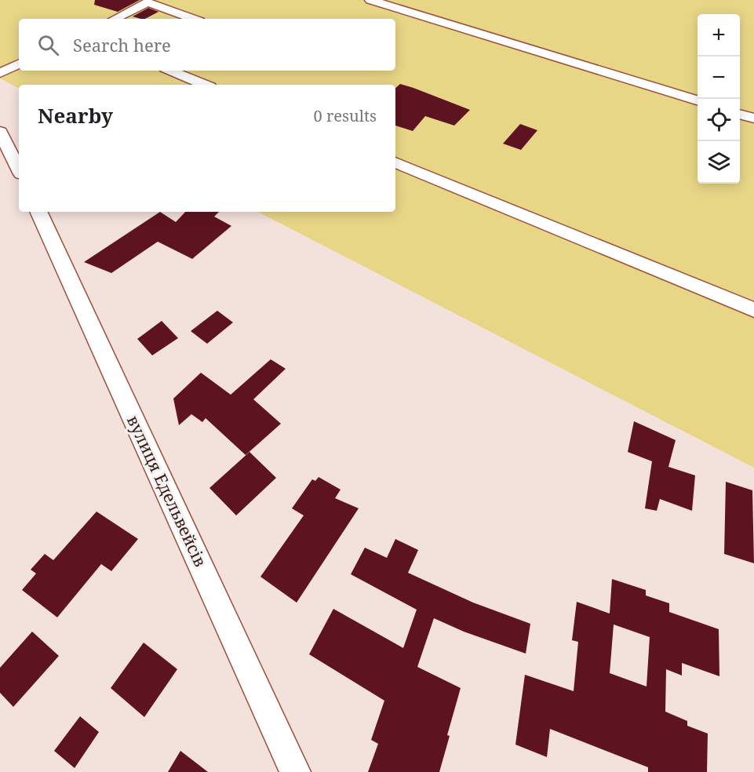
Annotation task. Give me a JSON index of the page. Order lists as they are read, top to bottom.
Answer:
{
  "streets": {
    "street": ["вулиця Едельвейсів"]
  },
  "page": {
    "map_buttons": ["+", "−"],
    "search": "Search here",
    "heading": ["Nearby", "0 results"]
  }
}
